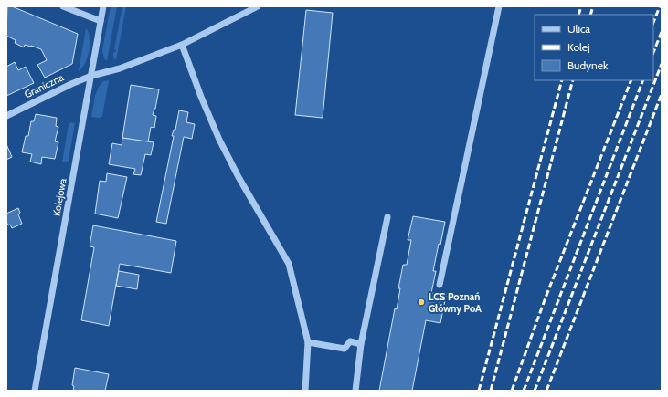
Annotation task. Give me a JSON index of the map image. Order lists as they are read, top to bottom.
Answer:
{
  "streets": {
    "street": ["Graniczna", "Kolejowa"]
  },
  "crossings": [
    ["Graniczna", "Kolejowa"]
  ],
  "places": ["LCS Poznań Główny PoA"],
  "legend": ["Ulica", "Kolej", "Budynek"]
}
